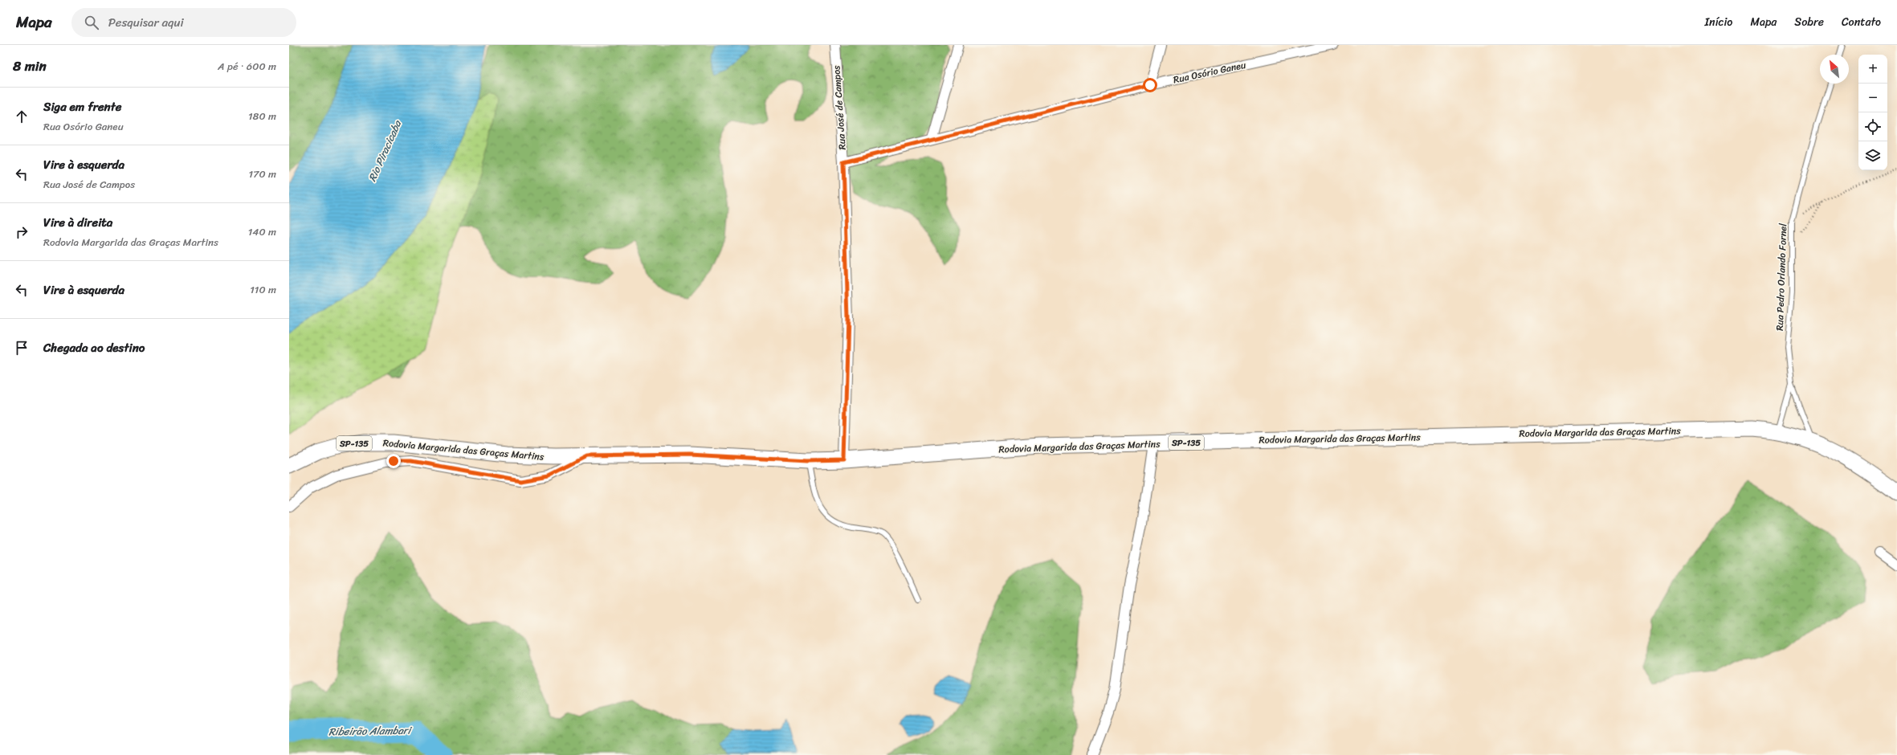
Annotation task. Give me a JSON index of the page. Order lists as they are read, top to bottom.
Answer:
{
  "streets": {
    "main road": ["Rodovia Margarida das Graças Martins", "SP-135"],
    "street": ["Rua Osório Ganeu", "Rua José de Campos"],
    "lane": ["Rua Pedro Orlando Fornel"]
  },
  "crossings": [
    ["Rua Osório Ganeu", "Rua José de Campos"],
    ["Rua José de Campos", "Rodovia Margarida das Graças Martins"],
    ["Rua Pedro Orlando Fornel", "Rodovia Margarida das Graças Martins"]
  ],
  "water": ["Rio Piracicaba", "Ribeirão Alambari"],
  "north": "top left",
  "page": {
    "header": "Mapa",
    "search": "Pesquisar aqui",
    "nav": [
      "Início",
      "Mapa",
      "Sobre",
      "Contato"
    ],
    "heading": ["8 min", "A pé · 600 m"],
    "map_buttons": ["+", "−"],
    "list": [
      ["Siga em frente", "Rua Osório Ganeu", "180 m"],
      ["Vire à esquerda", "Rua José de Campos", "170 m"],
      ["Vire à direita", "Rodovia Margarida das Graças Martins", "140 m"],
      ["Vire à esquerda", "110 m"],
      "Chegada ao destino"
    ]
  }
}
